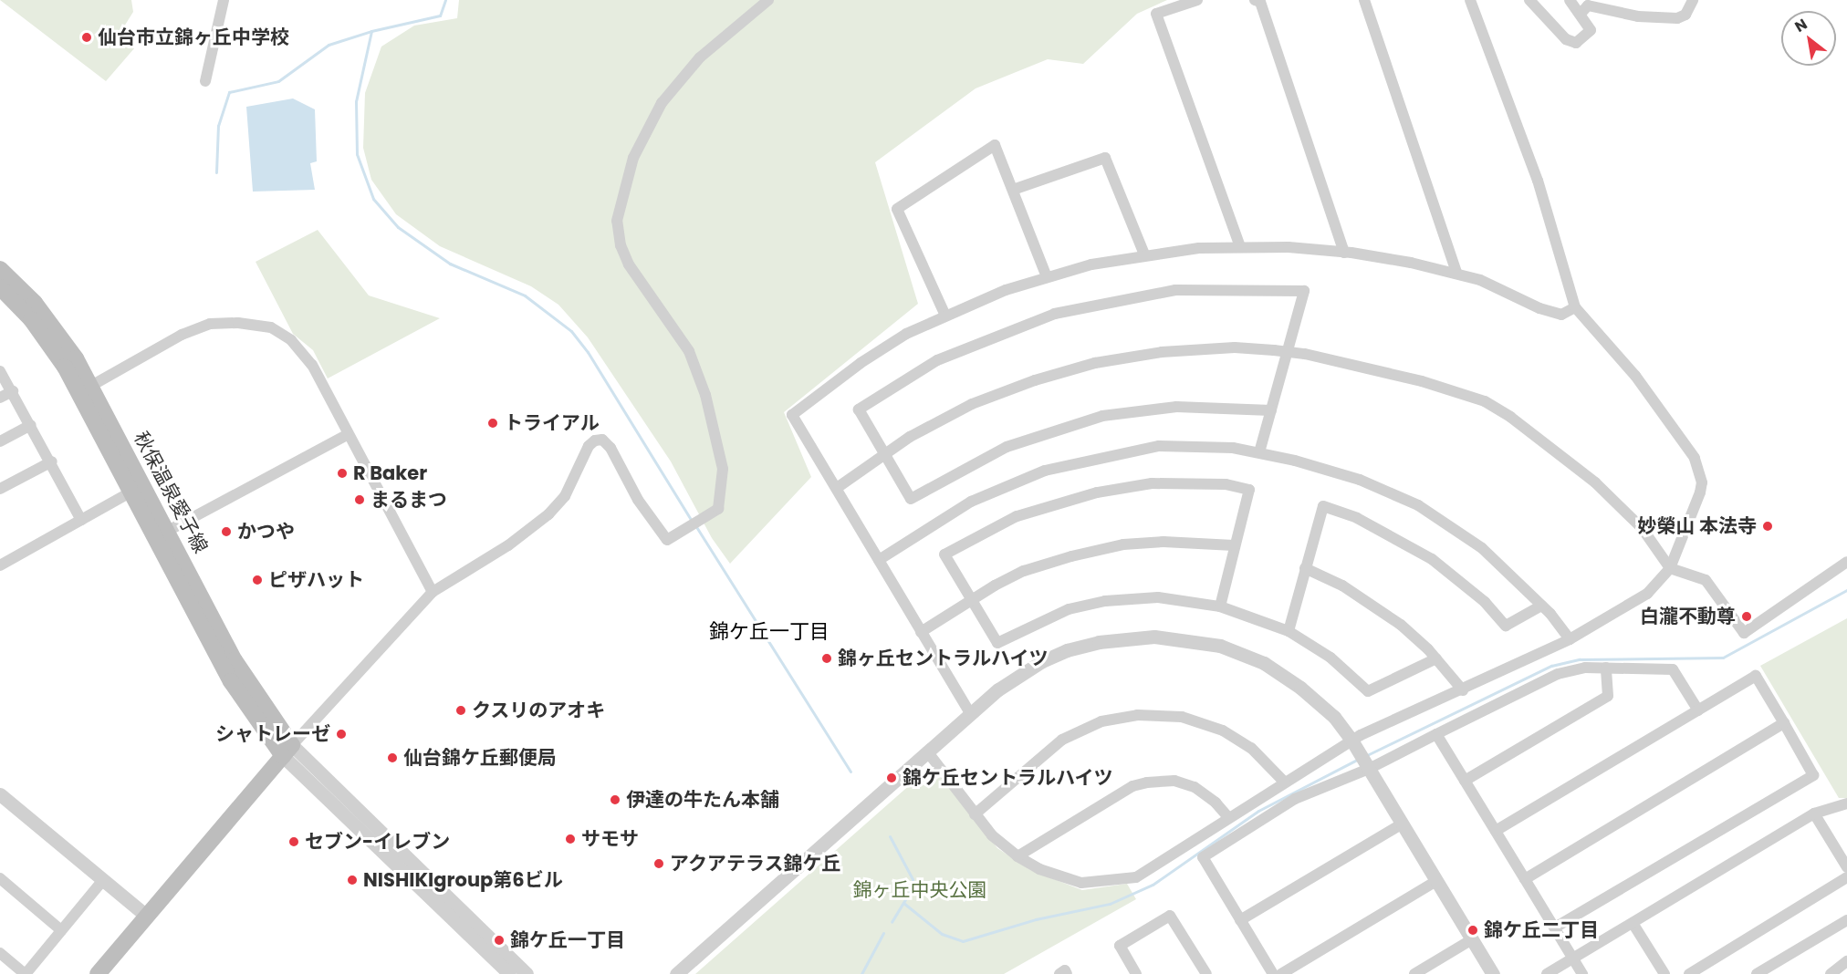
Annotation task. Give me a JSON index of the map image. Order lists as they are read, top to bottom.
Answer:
{
  "streets": {
    "main road": ["秋保温泉愛子線"]
  },
  "districts": ["錦ケ丘一丁目"],
  "parks": ["錦ヶ丘中央公園"],
  "places": [
    "仙台市立錦ヶ丘中学校",
    "トライアル",
    "R Baker",
    "まるまつ",
    "妙榮山 本法寺",
    "かつや",
    "ピザハット",
    "白瀧不動尊",
    "錦ヶ丘セントラルハイツ",
    "クスリのアオキ",
    "シャトレーゼ",
    "仙台錦ケ丘郵便局",
    "錦ケ丘セントラルハイツ",
    "伊達の牛たん本舗",
    "サモサ",
    "セブン-イレブン",
    "アクアテラス錦ケ丘",
    "NISHIKIgroup第6ビル",
    "錦ケ丘二丁目",
    "錦ケ丘一丁目"
  ],
  "north": "top left"
}
